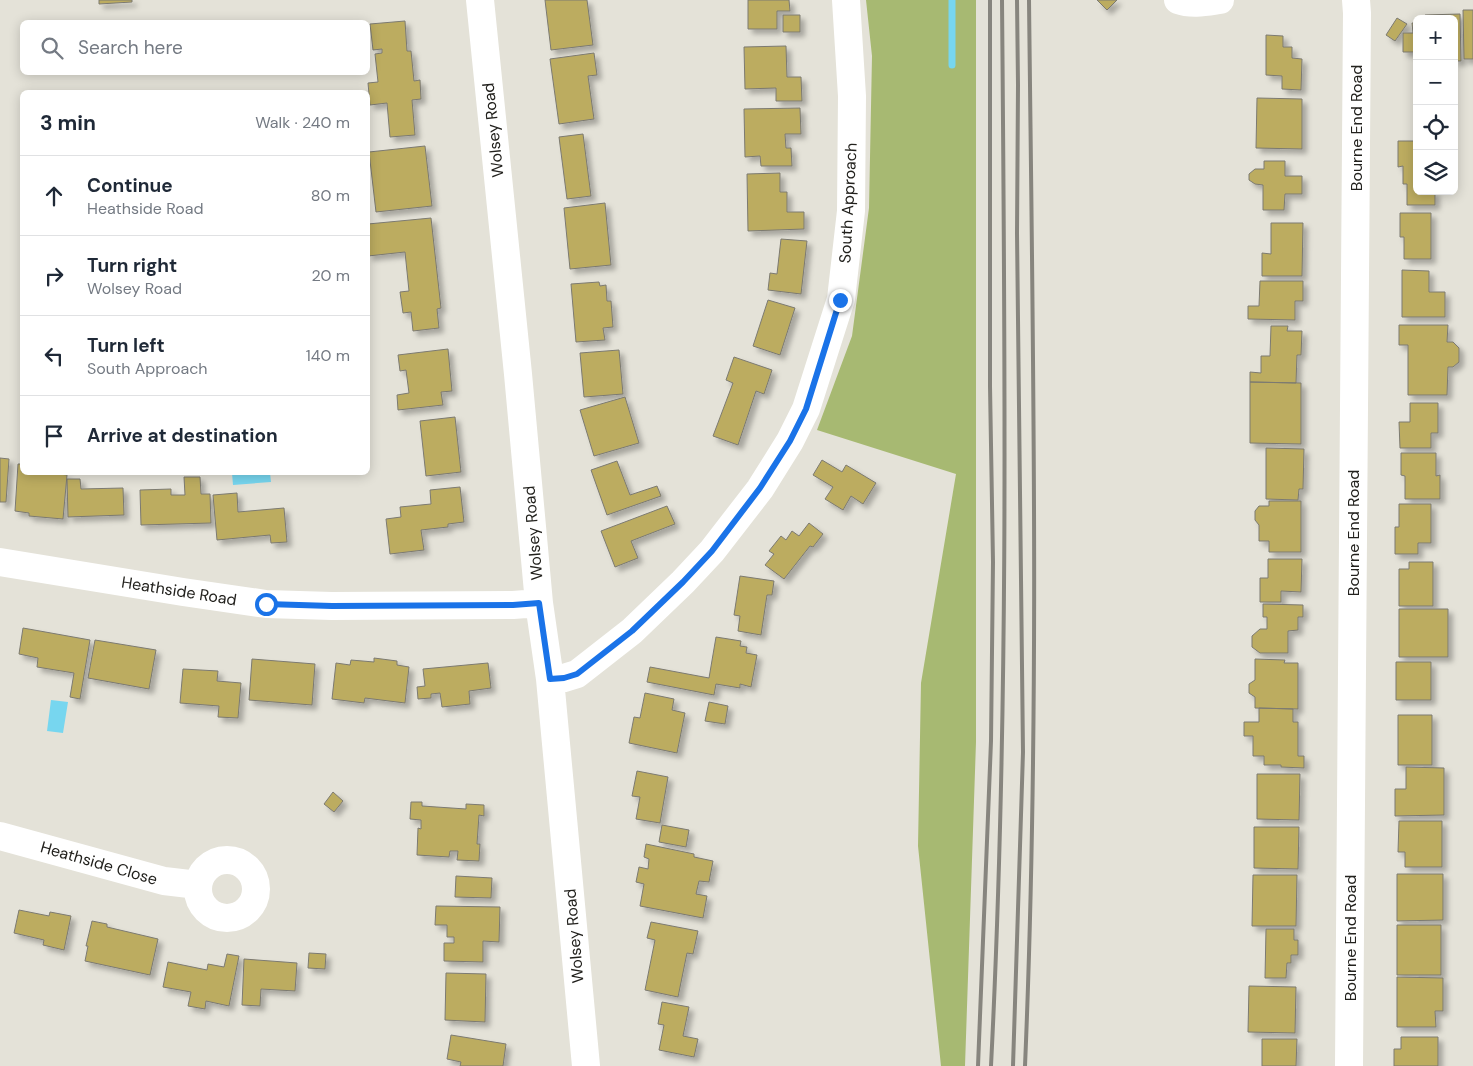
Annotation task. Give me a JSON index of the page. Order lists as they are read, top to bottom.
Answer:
{
  "streets": {
    "street": [
      "Bourne End Road",
      "Wolsey Road",
      "South Approach",
      "Heathside Road",
      "Heathside Close"
    ]
  },
  "crossings": [
    ["Wolsey Road", "South Approach"],
    ["Wolsey Road", "Heathside Road"]
  ],
  "page": {
    "map_buttons": ["+", "−"],
    "search": "Search here",
    "heading": ["3 min", "Walk · 240 m"],
    "list": [
      ["Continue", "Heathside Road", "80 m"],
      ["Turn right", "Wolsey Road", "20 m"],
      ["Turn left", "South Approach", "140 m"],
      "Arrive at destination"
    ]
  }
}
